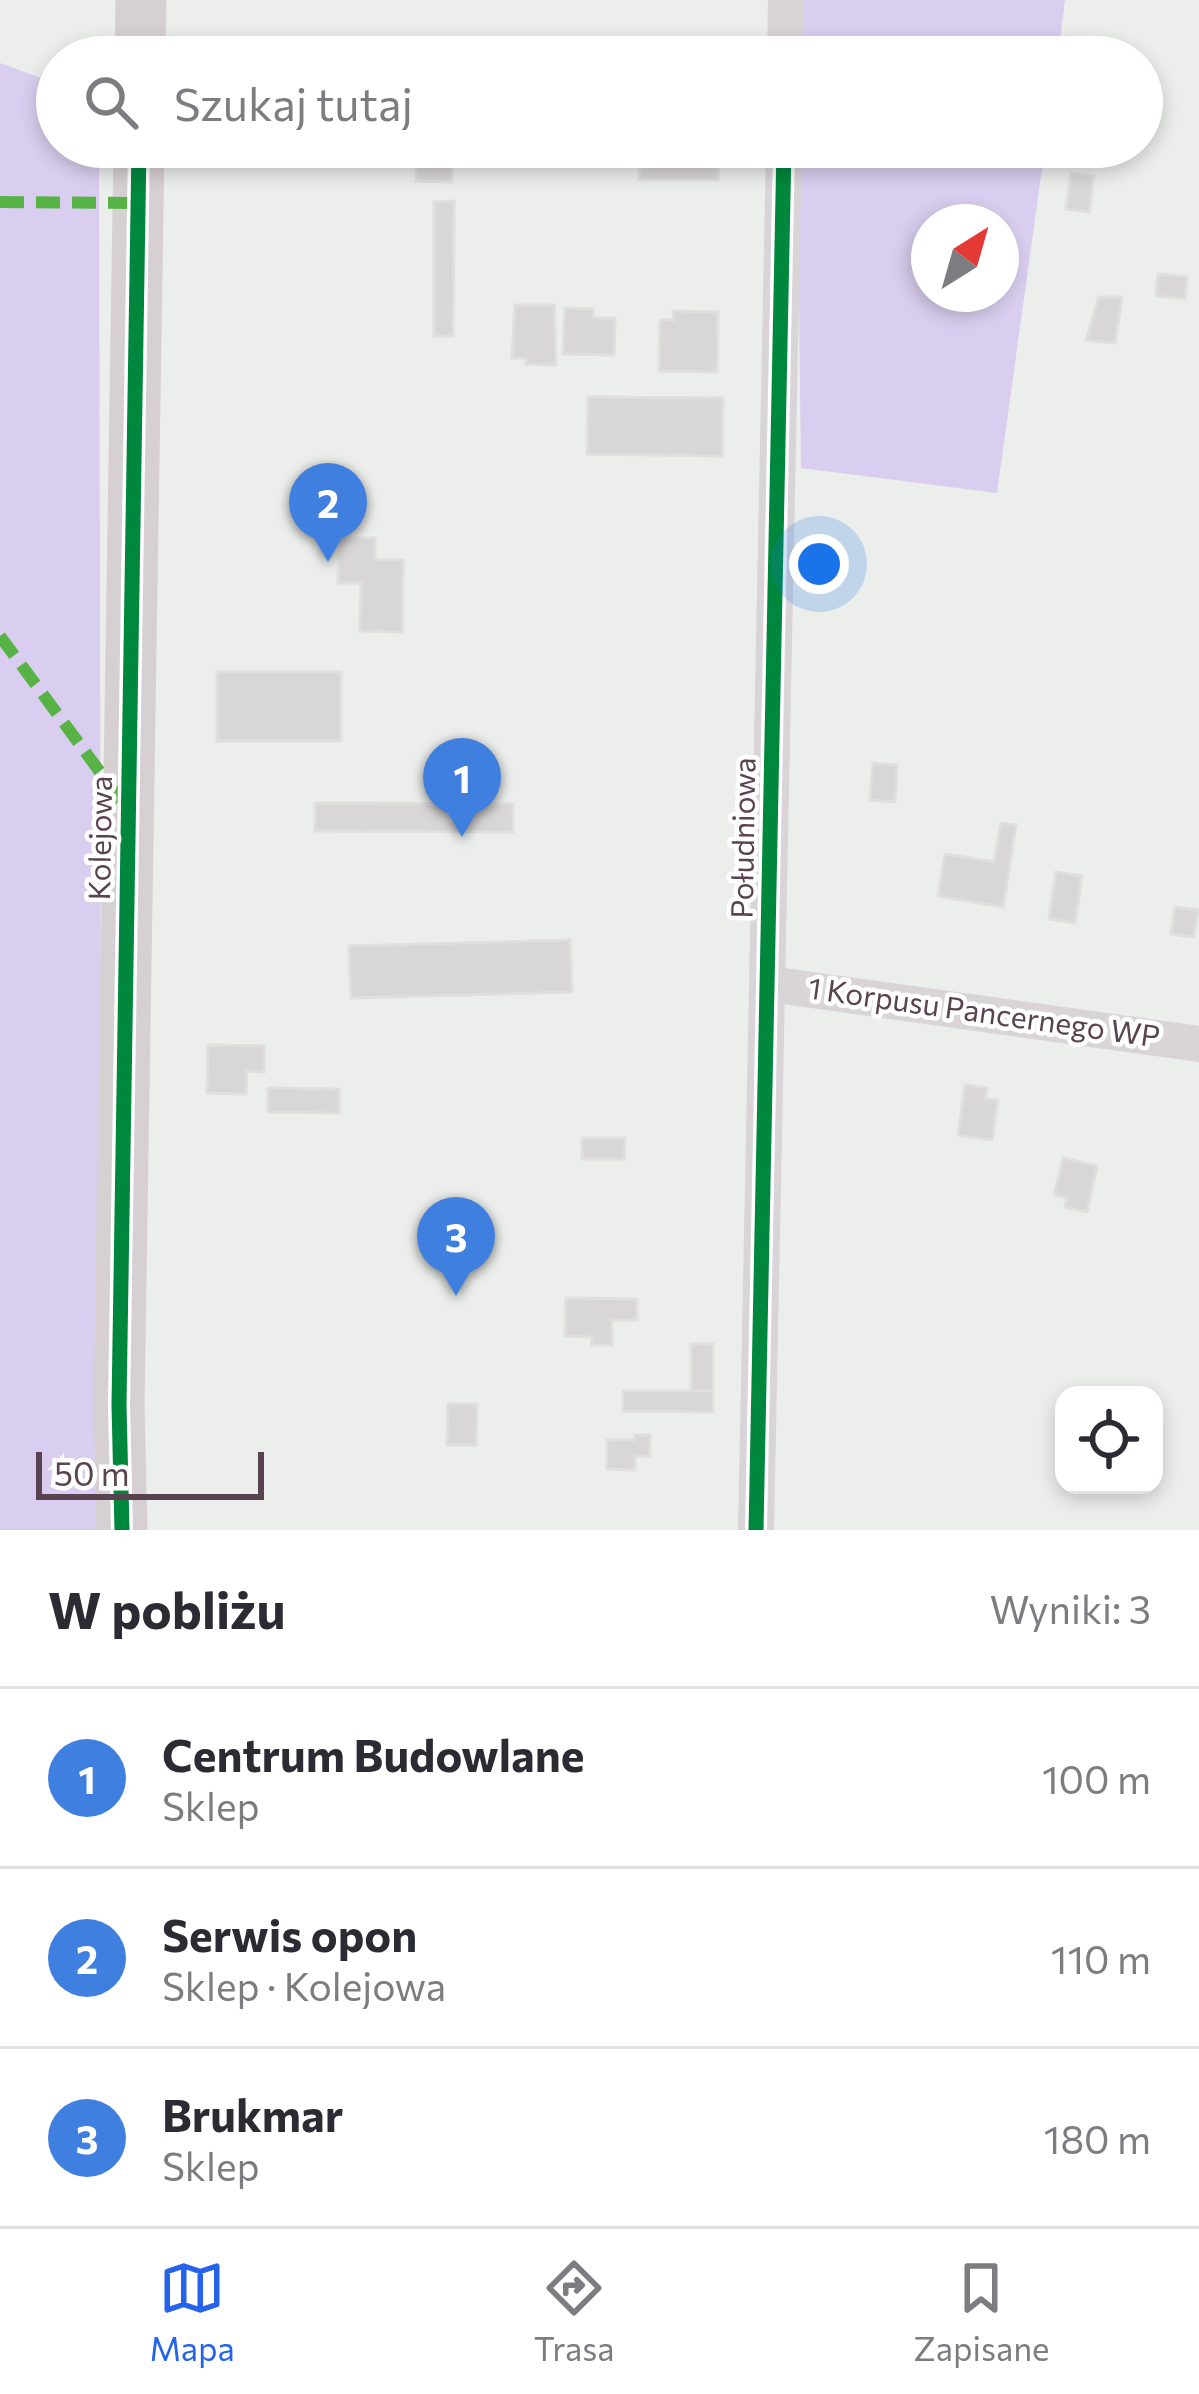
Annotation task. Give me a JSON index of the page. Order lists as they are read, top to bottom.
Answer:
{
  "streets": {
    "street": ["Kolejowa", "Południowa", "1 Korpusu Pancernego WP"]
  },
  "crossings": [
    ["Południowa", "1 Korpusu Pancernego WP"]
  ],
  "scale_bar": "50 m",
  "north": "top right",
  "page": {
    "search": "Szukaj tutaj",
    "pins": ["2", "1", "3"],
    "scale": "50 m",
    "heading": ["W pobliżu", "Wyniki: 3"],
    "list": [
      {
        "mark": "1",
        "name": "Centrum Budowlane",
        "note": "Sklep",
        "value": "100 m"
      },
      {
        "mark": "2",
        "name": "Serwis opon",
        "note": "Sklep · Kolejowa",
        "value": "110 m"
      },
      {
        "mark": "3",
        "name": "Brukmar",
        "note": "Sklep",
        "value": "180 m"
      }
    ],
    "nav": ["Mapa", "Trasa", "Zapisane"]
  }
}
